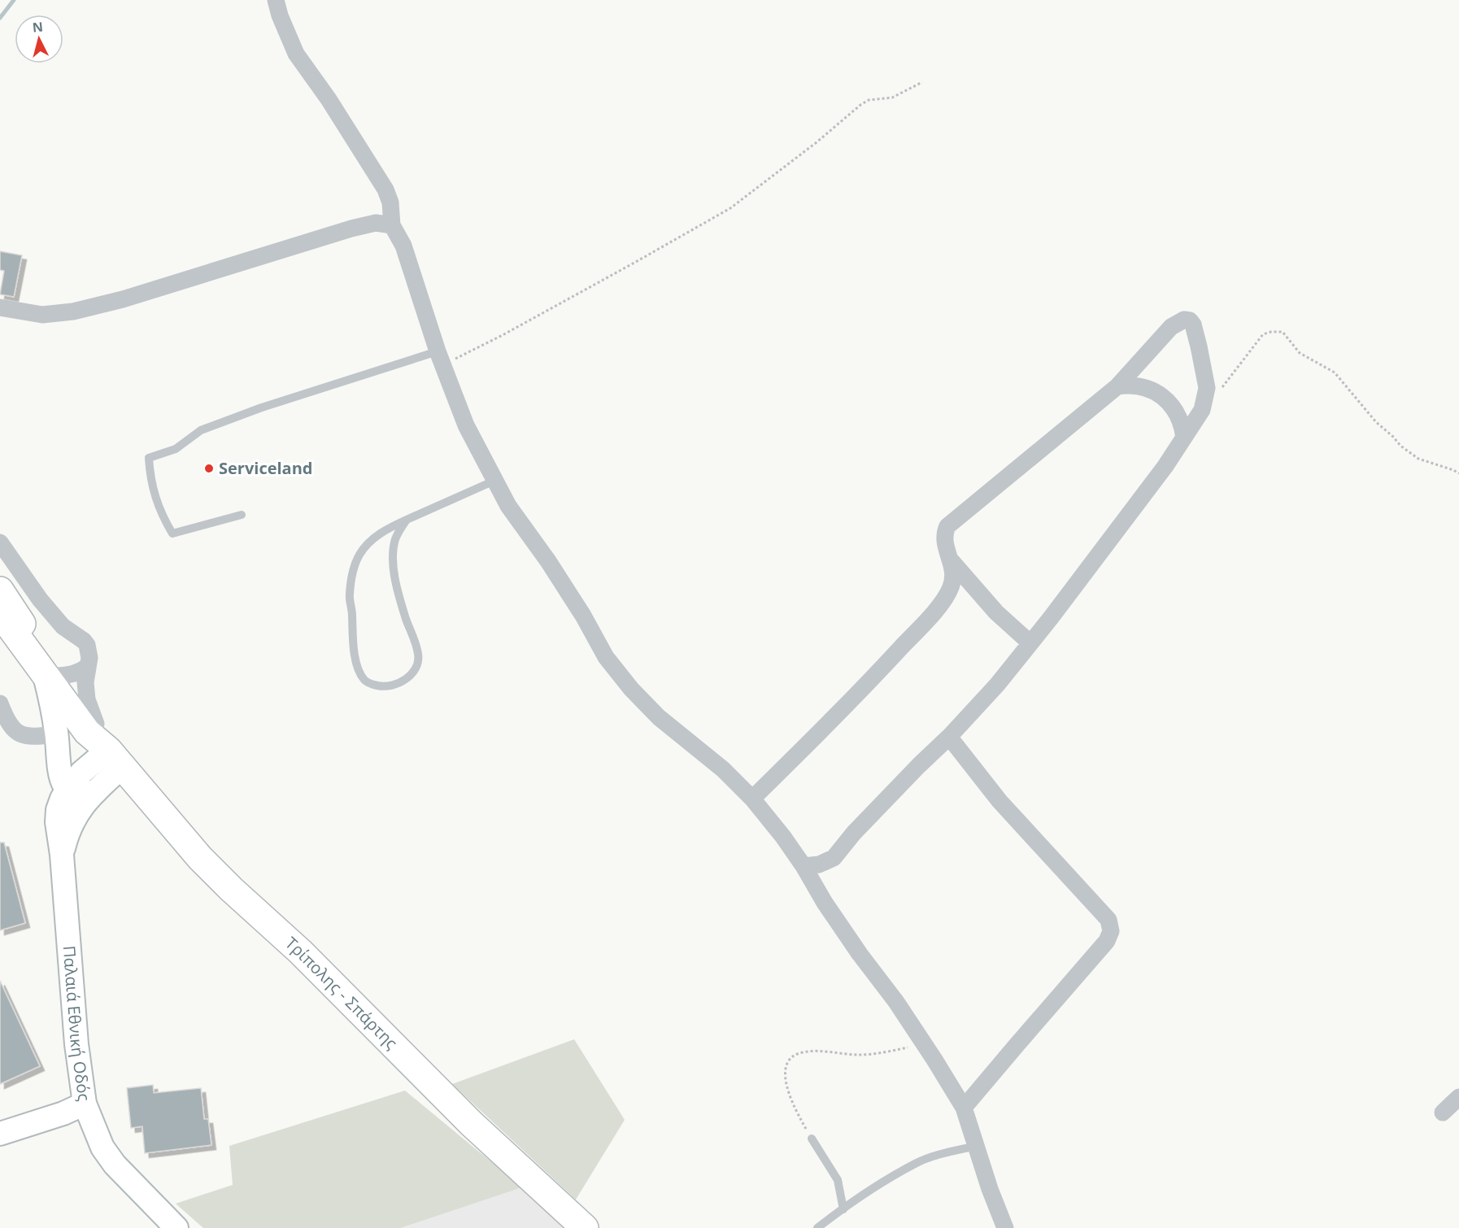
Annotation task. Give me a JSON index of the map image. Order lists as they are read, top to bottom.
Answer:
{
  "streets": {
    "main road": ["Τρίπολης - Σπάρτης", "Παλαιά Εθνική Οδός"]
  },
  "crossings": [
    ["Τρίπολης - Σπάρτης", "Παλαιά Εθνική Οδός"]
  ],
  "places": ["Serviceland"],
  "north": "top"
}
